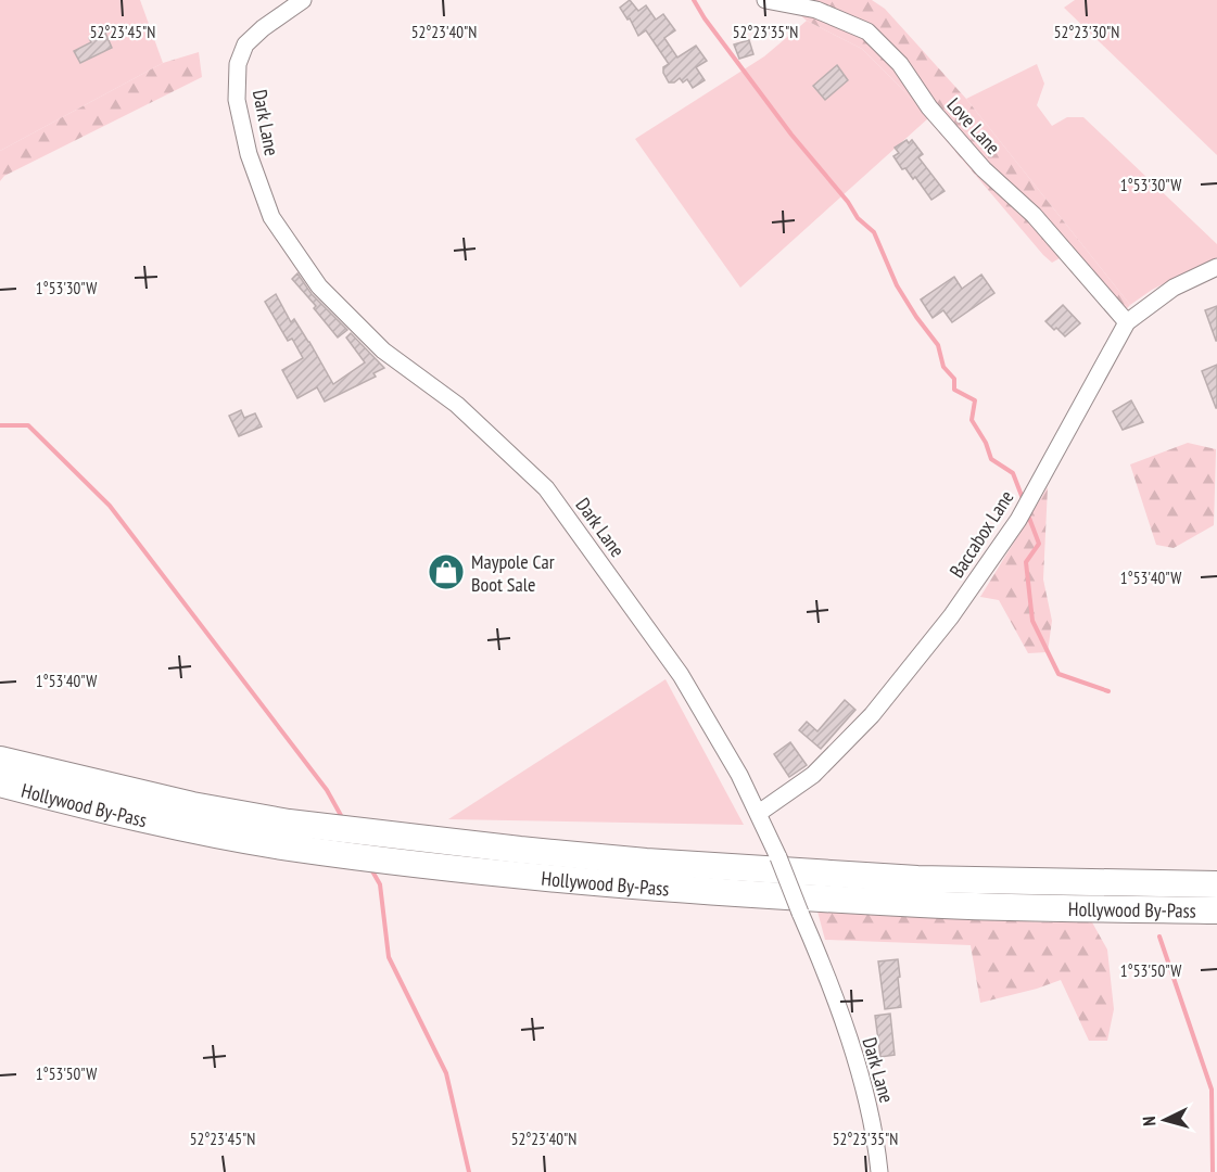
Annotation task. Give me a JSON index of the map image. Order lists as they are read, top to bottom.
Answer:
{
  "streets": {
    "highway": ["Hollywood By-Pass"],
    "street": ["Dark Lane", "Love Lane", "Baccabox Lane"]
  },
  "crossings": [
    ["Dark Lane", "Baccabox Lane"],
    ["Love Lane", "Baccabox Lane"]
  ],
  "places": {
    "shop": ["Maypole Car Boot Sale"]
  },
  "north": "left",
  "coordinates": [
    "52°23'45\"N",
    "52°23'40\"N",
    "52°23'35\"N",
    "52°23'30\"N",
    "1°53'30\"W",
    "1°53'40\"W",
    "1°53'50\"W"
  ]
}
